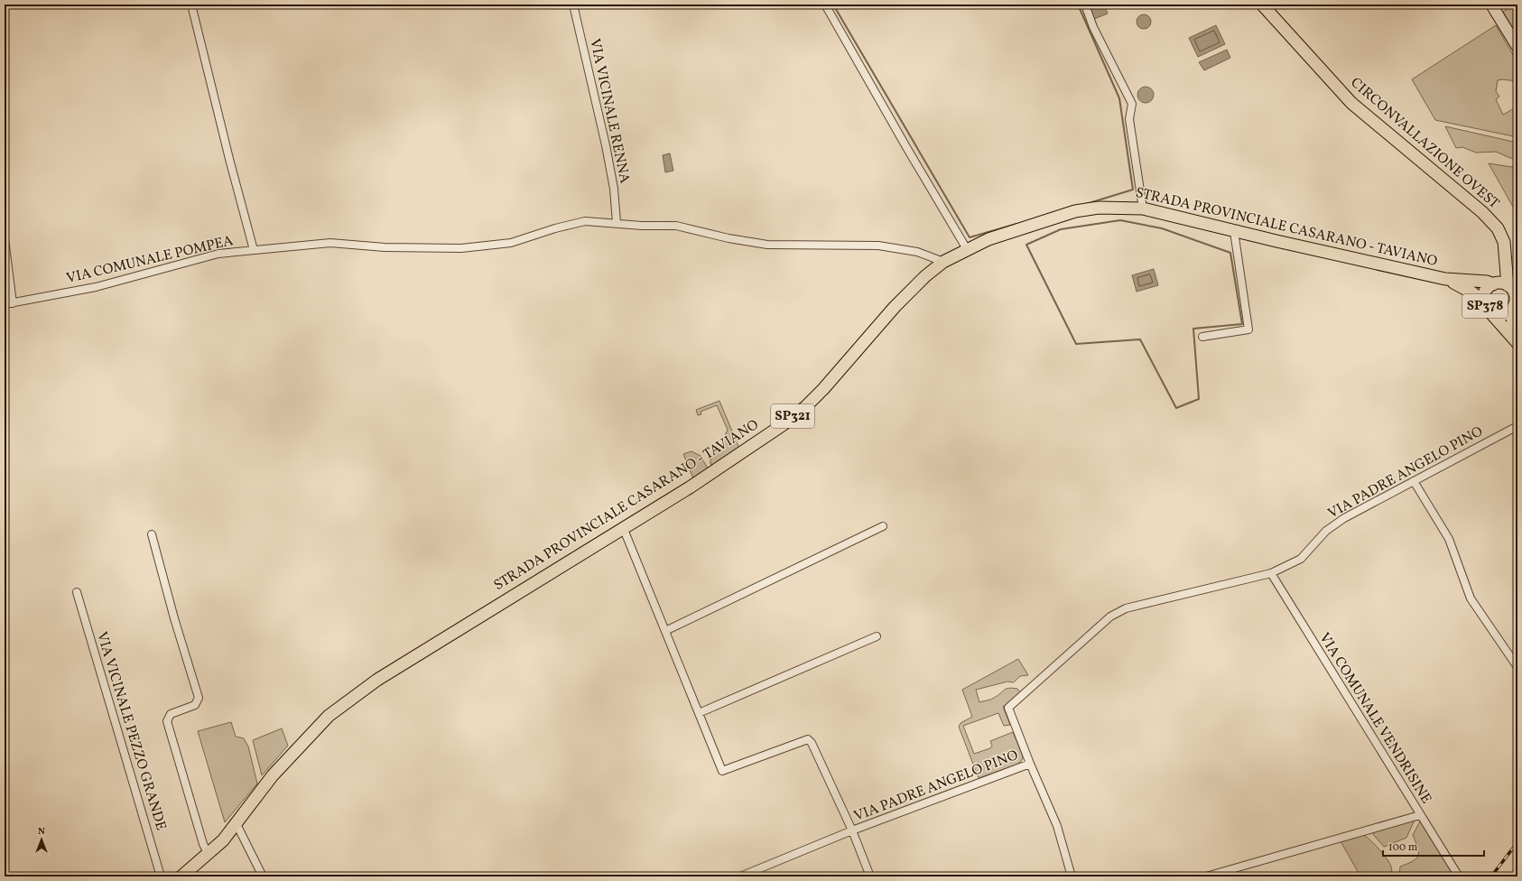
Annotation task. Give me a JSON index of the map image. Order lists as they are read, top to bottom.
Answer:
{
  "streets": {
    "main road": [
      "CIRCONVALLAZIONE OVEST",
      "STRADA PROVINCIALE CASARANO - TAVIANO",
      "SP378",
      "SP321"
    ],
    "street": [
      "VIA VICINALE RENNA",
      "VIA COMUNALE POMPEA",
      "VIA PADRE ANGELO PINO",
      "VIA COMUNALE VENDRISINE",
      "VIA VICINALE PEZZO GRANDE"
    ]
  },
  "crossings": [
    ["VIA VICINALE RENNA", "VIA COMUNALE POMPEA"],
    ["CIRCONVALLAZIONE OVEST", "STRADA PROVINCIALE CASARANO - TAVIANO"],
    ["CIRCONVALLAZIONE OVEST", "SP378"],
    ["STRADA PROVINCIALE CASARANO - TAVIANO", "VIA COMUNALE POMPEA"],
    ["STRADA PROVINCIALE CASARANO - TAVIANO", "SP378"],
    ["VIA PADRE ANGELO PINO", "VIA COMUNALE VENDRISINE"]
  ],
  "scale_bar": "100 m",
  "north": "top"
}
